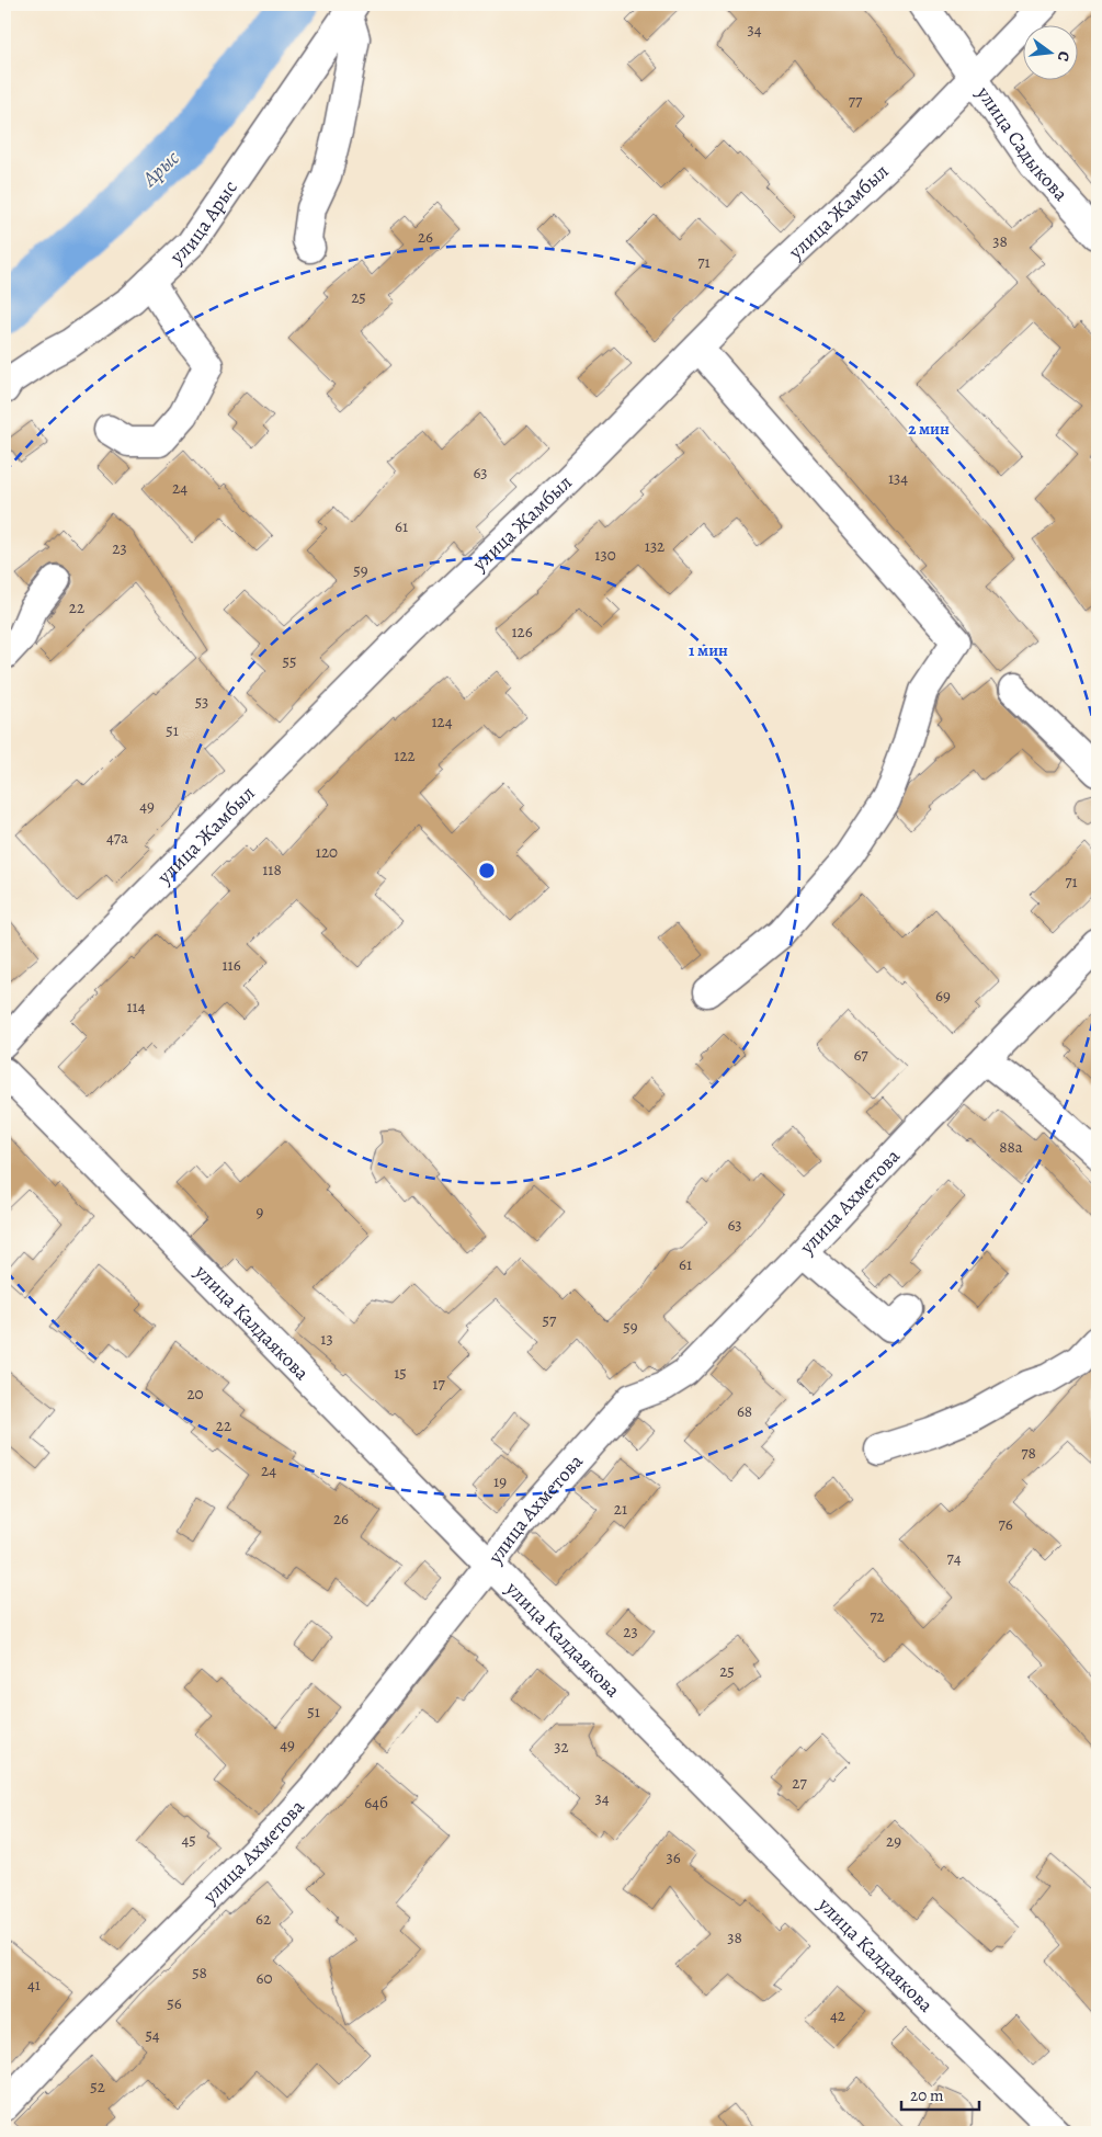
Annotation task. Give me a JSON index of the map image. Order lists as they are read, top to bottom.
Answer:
{
  "streets": {
    "street": [
      "улица Садыкова",
      "улица Жамбыл",
      "улица Арыс",
      "улица Ахметова",
      "улица Калдаякова"
    ]
  },
  "crossings": [
    ["улица Садыкова", "улица Жамбыл"],
    ["улица Ахметова", "улица Калдаякова"]
  ],
  "water": ["Арыс"],
  "house_numbers": [
    "34",
    "77",
    "26",
    "38",
    "71",
    "25",
    "63",
    "134",
    "24",
    "61",
    "132",
    "23",
    "130",
    "59",
    "22",
    "126",
    "55",
    "53",
    "124",
    "51",
    "122",
    "49",
    "47а",
    "120",
    "118",
    "71",
    "116",
    "69",
    "114",
    "67",
    "88а",
    "9",
    "63",
    "61",
    "57",
    "59",
    "13",
    "15",
    "17",
    "20",
    "68",
    "22",
    "78",
    "24",
    "19",
    "21",
    "26",
    "76",
    "74",
    "72",
    "23",
    "25",
    "51",
    "49",
    "32",
    "27",
    "34",
    "64б",
    "45",
    "29",
    "36",
    "62",
    "38",
    "58",
    "60",
    "41",
    "56",
    "42",
    "54",
    "52"
  ],
  "scale_bar": "20 m",
  "north": "right",
  "rings": ["2 мин", "1 мин"]
}
